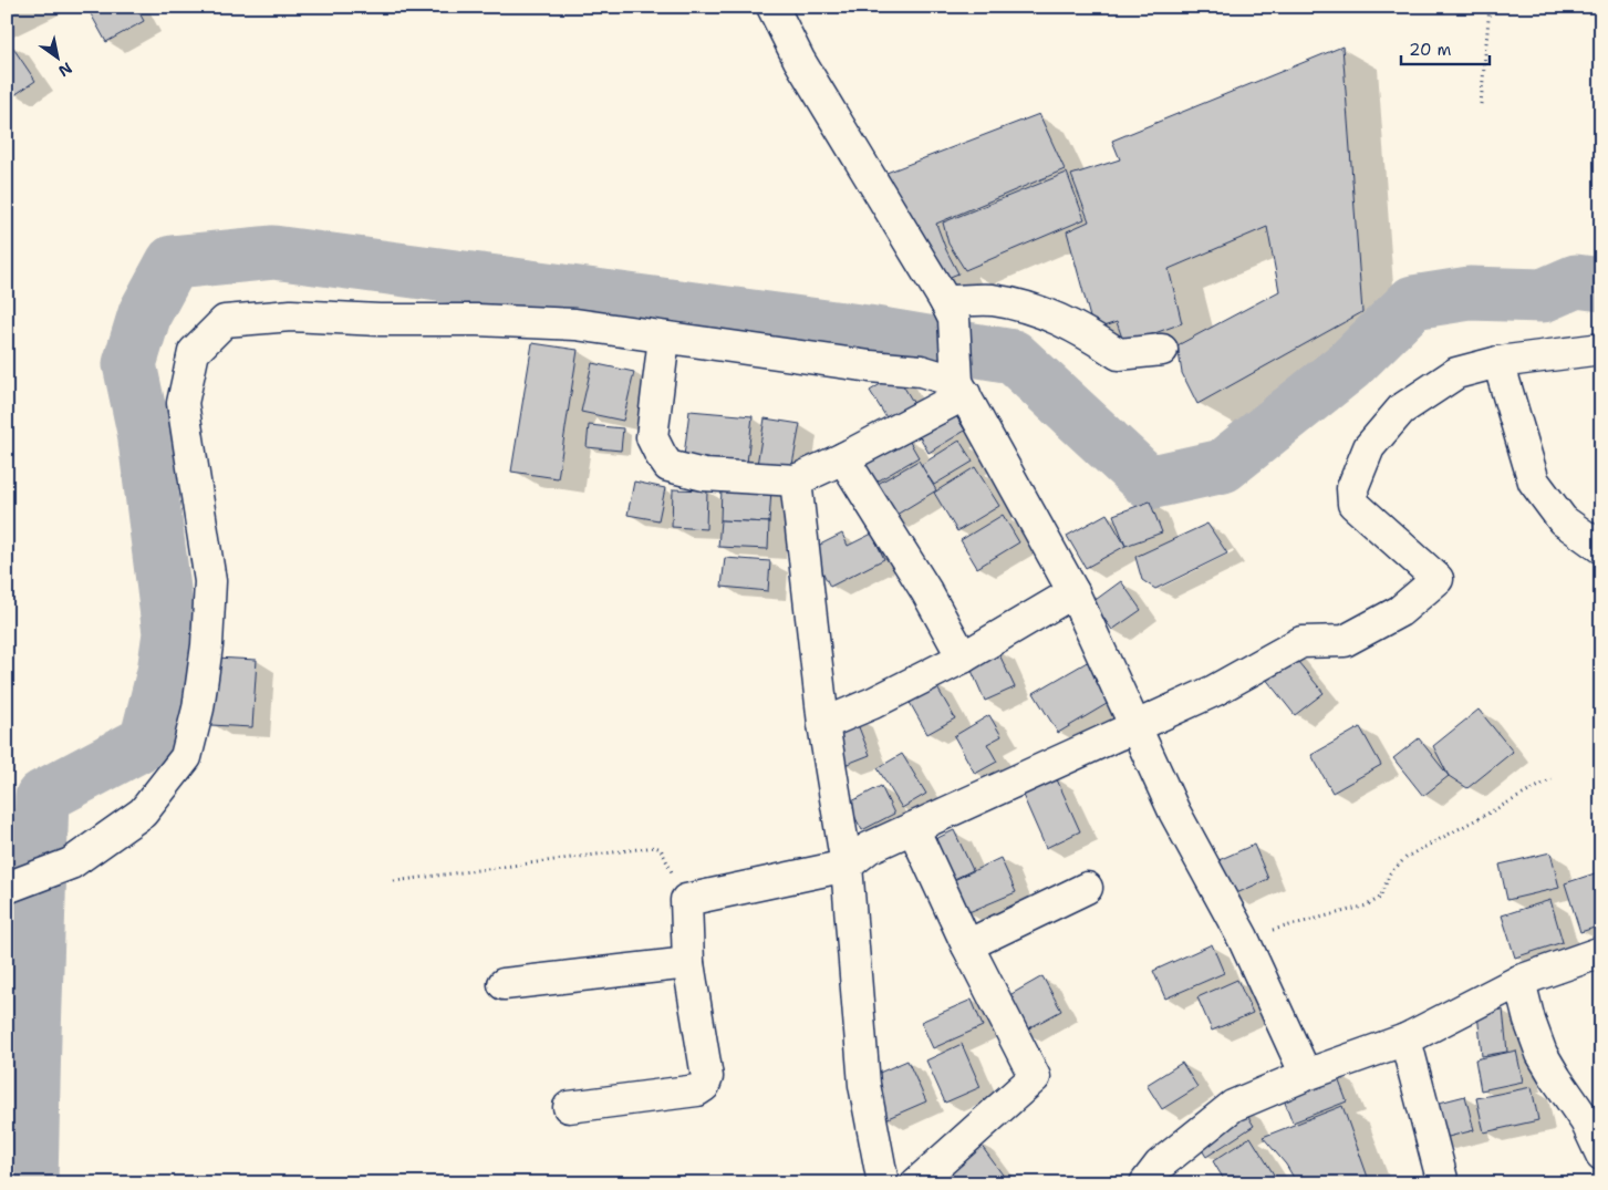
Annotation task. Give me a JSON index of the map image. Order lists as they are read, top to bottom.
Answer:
{
  "scale_bar": "20 m",
  "north": "bottom right"
}
